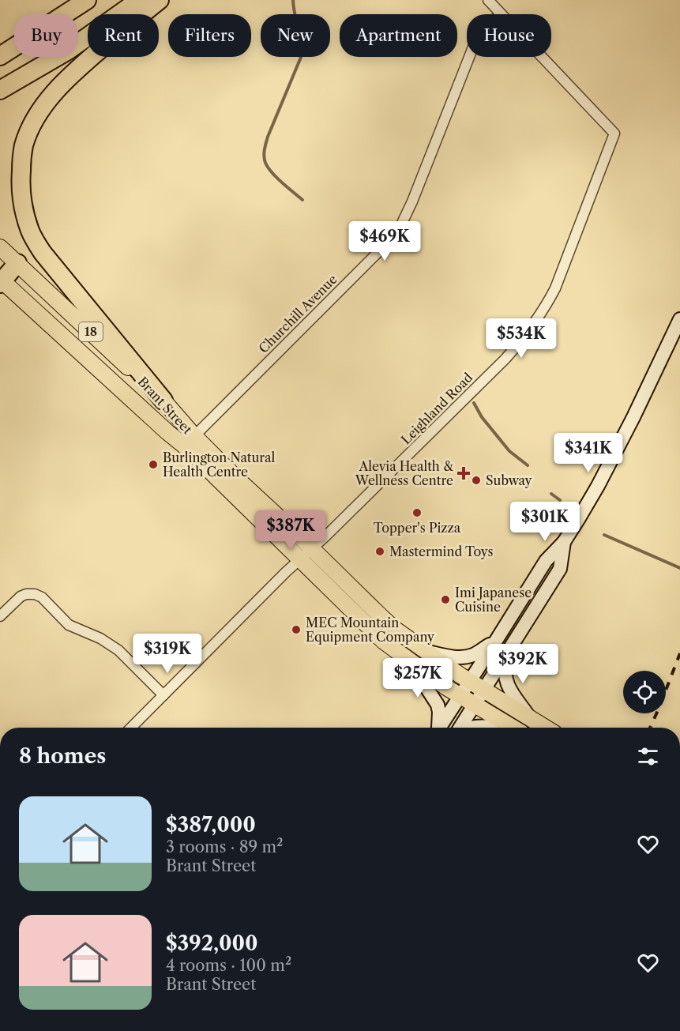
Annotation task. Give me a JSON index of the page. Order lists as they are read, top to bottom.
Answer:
{
  "streets": {
    "main road": ["18", "Brant Street"],
    "street": ["Churchill Avenue", "Leighland Road"]
  },
  "crossings": [
    ["Churchill Avenue", "Brant Street"],
    ["Brant Street", "Leighland Road"]
  ],
  "places": {
    "other": [
      "Burlington Natural Health Centre",
      "Subway",
      "Topper's Pizza",
      "Mastermind Toys",
      "Imi Japanese Cuisine",
      "MEC Mountain Equipment Company"
    ],
    "health": ["Alevia Health & Wellness Centre"]
  },
  "page": {
    "chip": [
      "Buy",
      "Rent",
      "Filters",
      "New",
      "Apartment",
      "House"
    ],
    "price": [
      "$469K",
      "$534K",
      "$341K",
      "$301K",
      "$387K",
      "$319K",
      "$392K",
      "$257K"
    ],
    "heading": "8 homes",
    "list": [
      {
        "name": "$387,000",
        "note": "3 rooms · 89 m² · Brant Street"
      },
      {
        "name": "$392,000",
        "note": "4 rooms · 100 m² · Brant Street"
      }
    ]
  }
}
